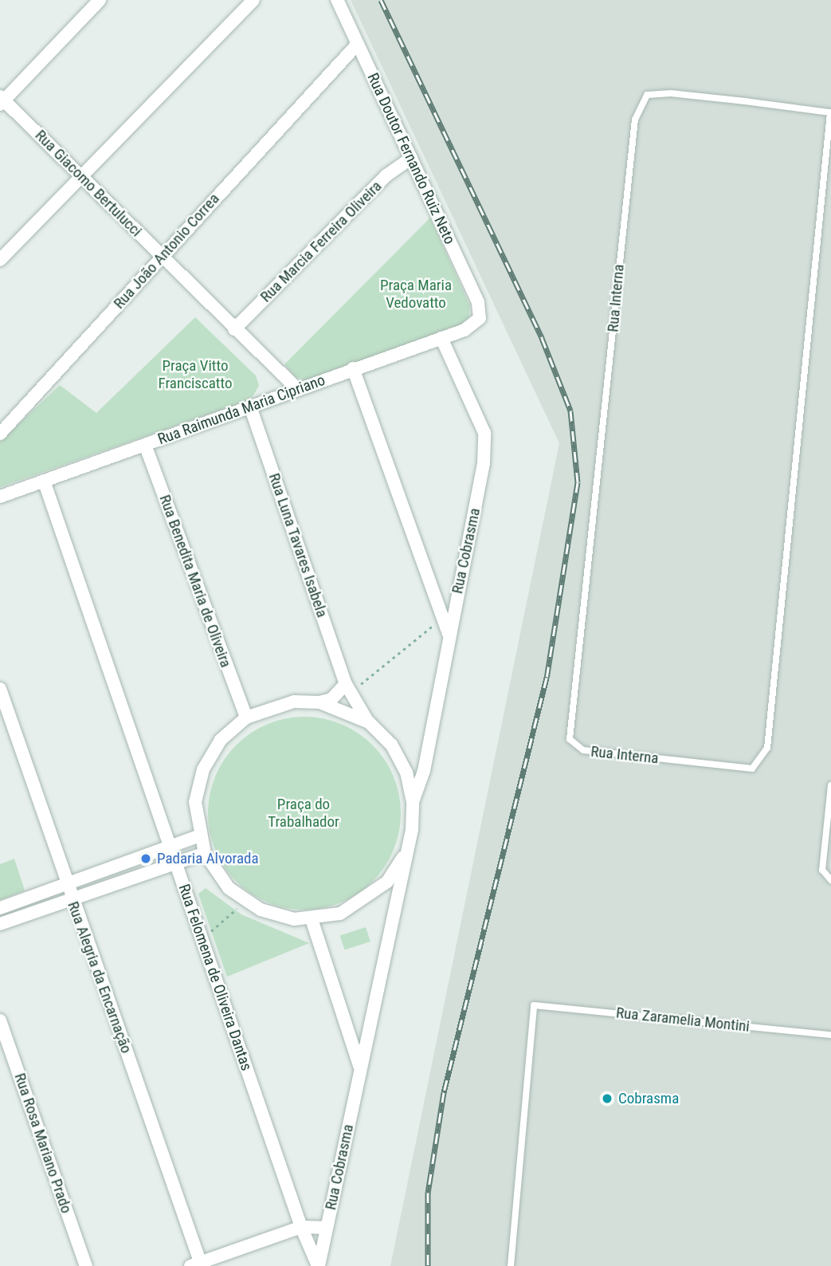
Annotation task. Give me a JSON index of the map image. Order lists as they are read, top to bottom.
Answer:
{
  "streets": {
    "street": [
      "Rua Doutor Fernando Ruiz Neto",
      "Rua Giacomo Bertulucci",
      "Rua Marcia Ferreira Oliveira",
      "Rua João Antonio Correa",
      "Rua Raimunda Maria Cipriano",
      "Rua Luna Tavares Isabela",
      "Rua Cobrasma",
      "Rua Benedita Maria de Oliveira",
      "Rua Alegria da Encarnação",
      "Rua Felomena de Oliveira Dantas",
      "Rua Rosa Mariano Prado"
    ],
    "lane": ["Rua Interna", "Rua Zaramelia Montini"]
  },
  "crossings": [
    ["Rua Doutor Fernando Ruiz Neto", "Rua Marcia Ferreira Oliveira"],
    ["Rua Doutor Fernando Ruiz Neto", "Rua João Antonio Correa"],
    ["Rua Doutor Fernando Ruiz Neto", "Rua Raimunda Maria Cipriano"],
    ["Rua Giacomo Bertulucci", "Rua Marcia Ferreira Oliveira"],
    ["Rua Giacomo Bertulucci", "Rua João Antonio Correa"],
    ["Rua Giacomo Bertulucci", "Rua Raimunda Maria Cipriano"],
    ["Rua Raimunda Maria Cipriano", "Rua Luna Tavares Isabela"],
    ["Rua Raimunda Maria Cipriano", "Rua Cobrasma"],
    ["Rua Raimunda Maria Cipriano", "Rua Benedita Maria de Oliveira"],
    ["Rua Raimunda Maria Cipriano", "Rua Felomena de Oliveira Dantas"],
    ["Rua Cobrasma", "Rua Felomena de Oliveira Dantas"]
  ],
  "parks": ["Praça Maria Vedovatto", "Praça Vitto Franciscatto", "Praça do Trabalhador"],
  "places": ["Padaria Alvorada", "Cobrasma"]
}
